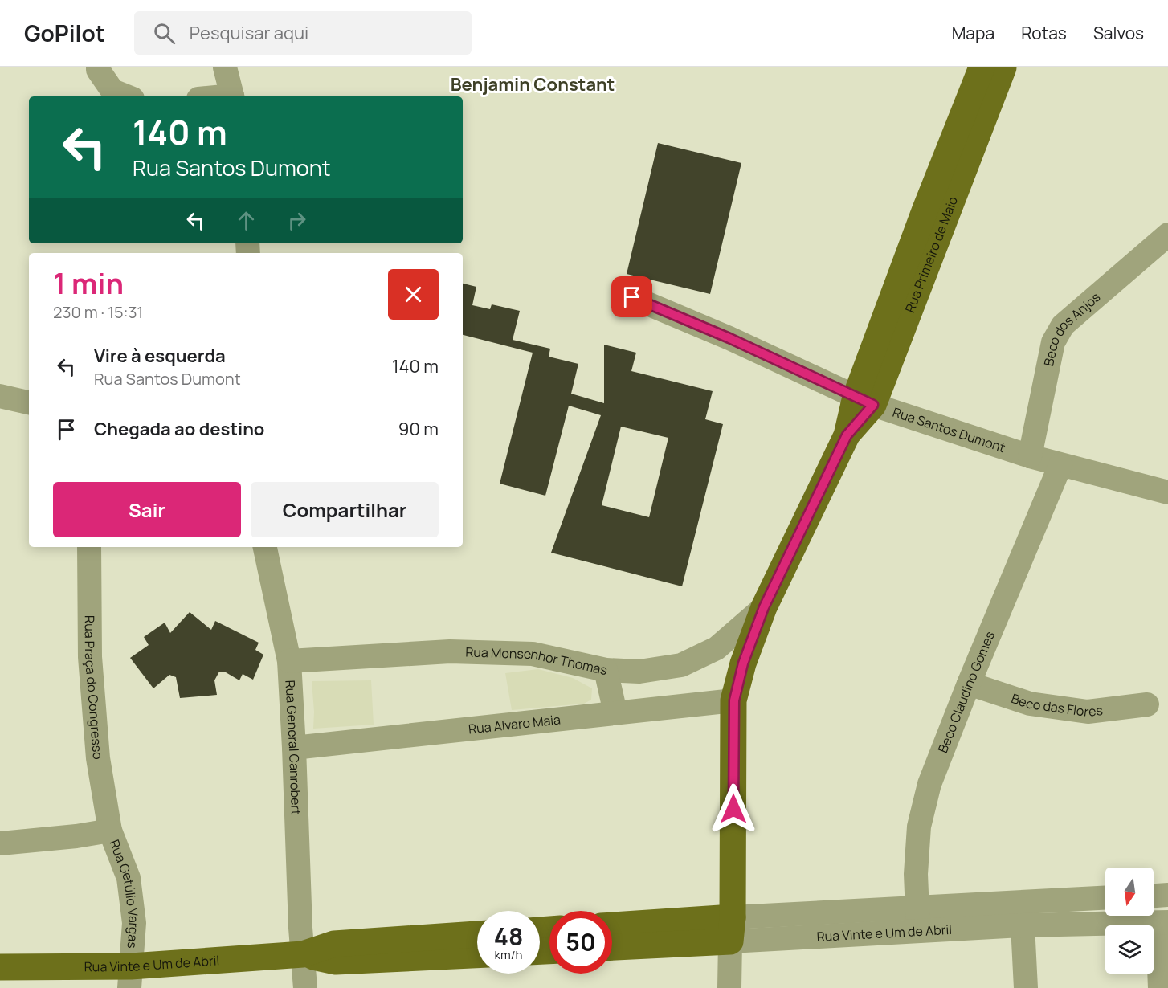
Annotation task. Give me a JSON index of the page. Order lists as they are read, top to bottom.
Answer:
{
  "streets": {
    "main road": ["Rua Primeiro de Maio", "Rua Vinte e Um de Abril"],
    "street": [
      "Beco dos Anjos",
      "Rua Santos Dumont",
      "Rua Monsenhor Thomas",
      "Rua Praça do Congresso",
      "Beco Claudino Gomes",
      "Beco das Flores",
      "Rua Alvaro Maia",
      "Rua General Canrobert",
      "Rua Getúlio Vargas"
    ]
  },
  "crossings": [
    ["Rua Primeiro de Maio", "Rua Santos Dumont"],
    ["Rua Primeiro de Maio", "Rua Monsenhor Thomas"],
    ["Rua Primeiro de Maio", "Rua Alvaro Maia"],
    ["Rua Primeiro de Maio", "Rua Vinte e Um de Abril"],
    ["Beco dos Anjos", "Rua Santos Dumont"],
    ["Rua Santos Dumont", "Beco Claudino Gomes"],
    ["Rua Monsenhor Thomas", "Rua General Canrobert"],
    ["Rua Praça do Congresso", "Rua Getúlio Vargas"],
    ["Beco Claudino Gomes", "Beco das Flores"],
    ["Beco Claudino Gomes", "Rua Vinte e Um de Abril"],
    ["Rua Alvaro Maia", "Rua General Canrobert"],
    ["Rua General Canrobert", "Rua Vinte e Um de Abril"],
    ["Rua Getúlio Vargas", "Rua Vinte e Um de Abril"]
  ],
  "districts": ["Benjamin Constant"],
  "north": "bottom",
  "page": {
    "header": "GoPilot",
    "search": "Pesquisar aqui",
    "nav": ["Mapa", "Rotas", "Salvos"],
    "turn": ["140 m", "Rua Santos Dumont"],
    "heading": ["1 min", "230 m · 15:31"],
    "list": [
      {
        "name": "Vire à esquerda",
        "note": "Rua Santos Dumont",
        "value": "140 m"
      },
      {
        "name": "Chegada ao destino",
        "value": "90 m"
      }
    ],
    "buttons": ["Sair", "Compartilhar"],
    "speed": "48 km/h",
    "limit": "50"
  }
}
